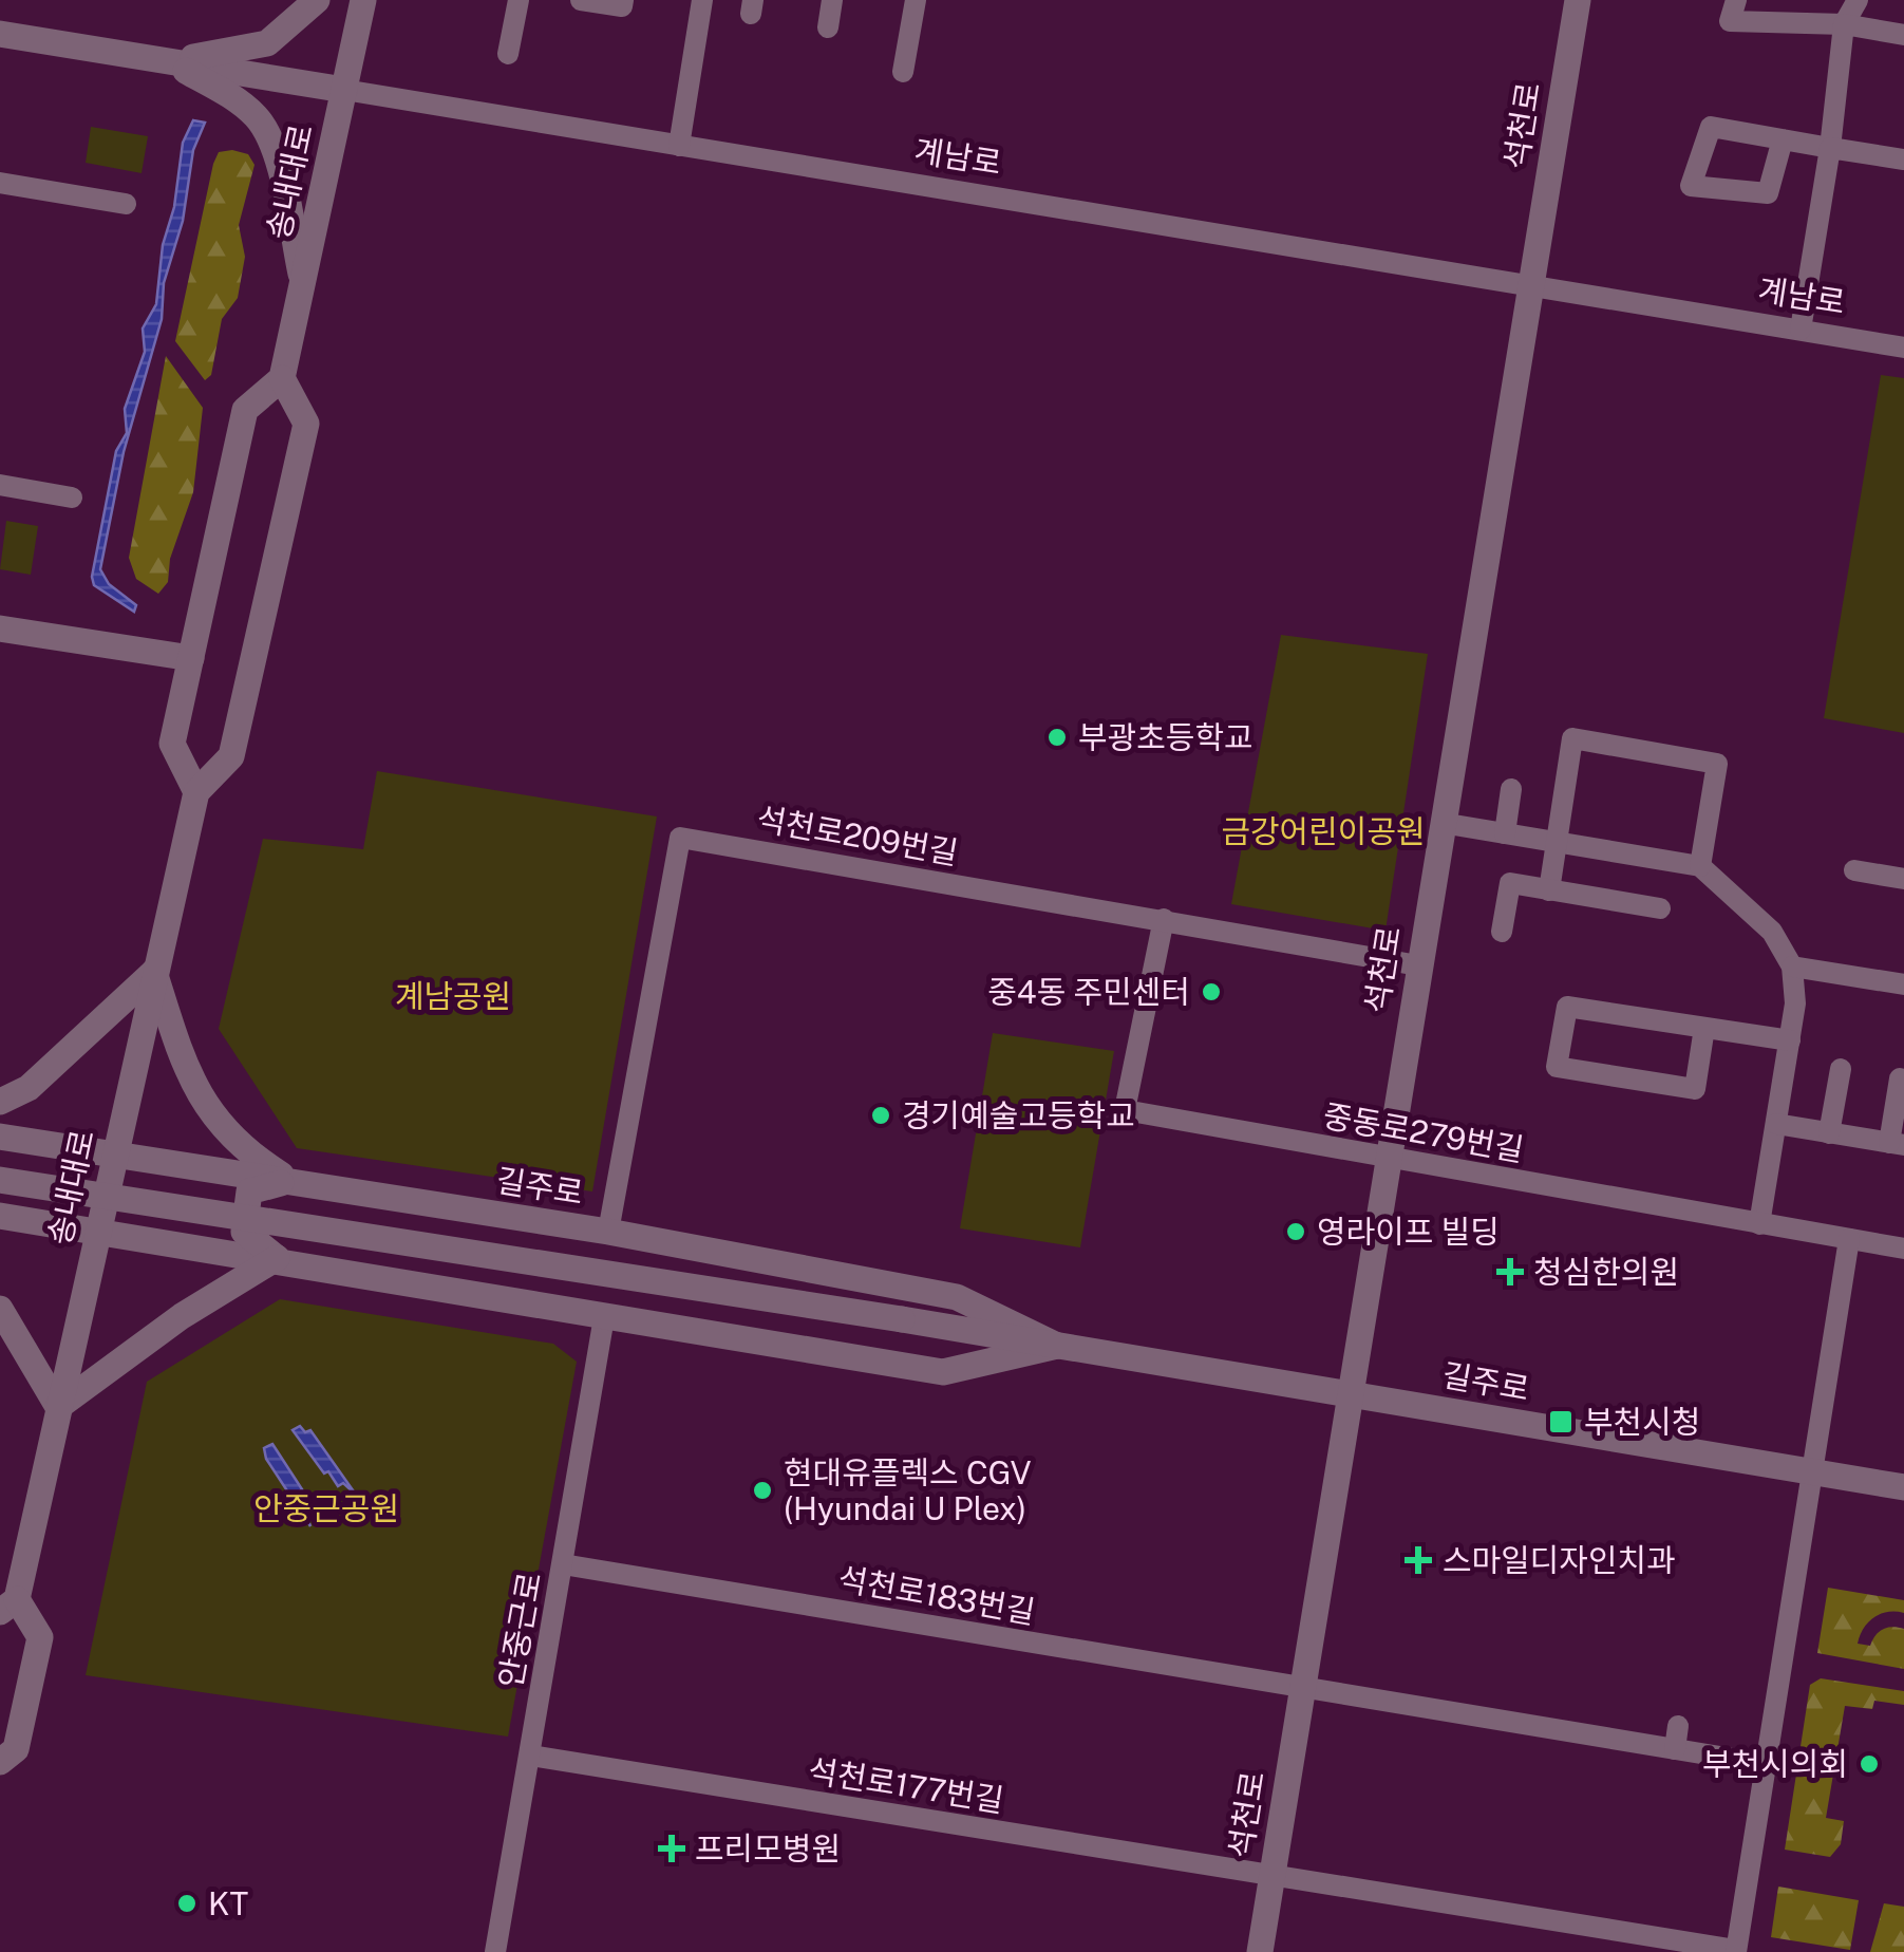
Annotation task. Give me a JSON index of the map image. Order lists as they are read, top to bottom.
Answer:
{
  "streets": {
    "street": [
      "석천로",
      "계남로",
      "송내대로",
      "석천로209번길",
      "중동로279번길",
      "길주로",
      "석천로183번길",
      "안중근로",
      "석천로177번길"
    ]
  },
  "crossings": [
    ["석천로", "계남로"],
    ["석천로", "석천로209번길"],
    ["석천로", "중동로279번길"],
    ["석천로", "길주로"],
    ["석천로", "석천로183번길"],
    ["석천로", "석천로177번길"],
    ["계남로", "송내대로"],
    ["송내대로", "길주로"],
    ["석천로209번길", "중동로279번길"],
    ["석천로209번길", "길주로"],
    ["길주로", "안중근로"],
    ["석천로183번길", "안중근로"],
    ["안중근로", "석천로177번길"]
  ],
  "parks": ["금강어린이공원", "계남공원", "안중근공원"],
  "places": {
    "other": [
      "부광초등학교",
      "중4동 주민센터",
      "경기예술고등학교",
      "영라이프 빌딩",
      "현대유플렉스 CGV (Hyundai U Plex)",
      "부천시의회",
      "KT"
    ],
    "health": ["청심한의원", "스마일디자인치과", "프리모병원"],
    "transit": ["부천시청"]
  }
}
